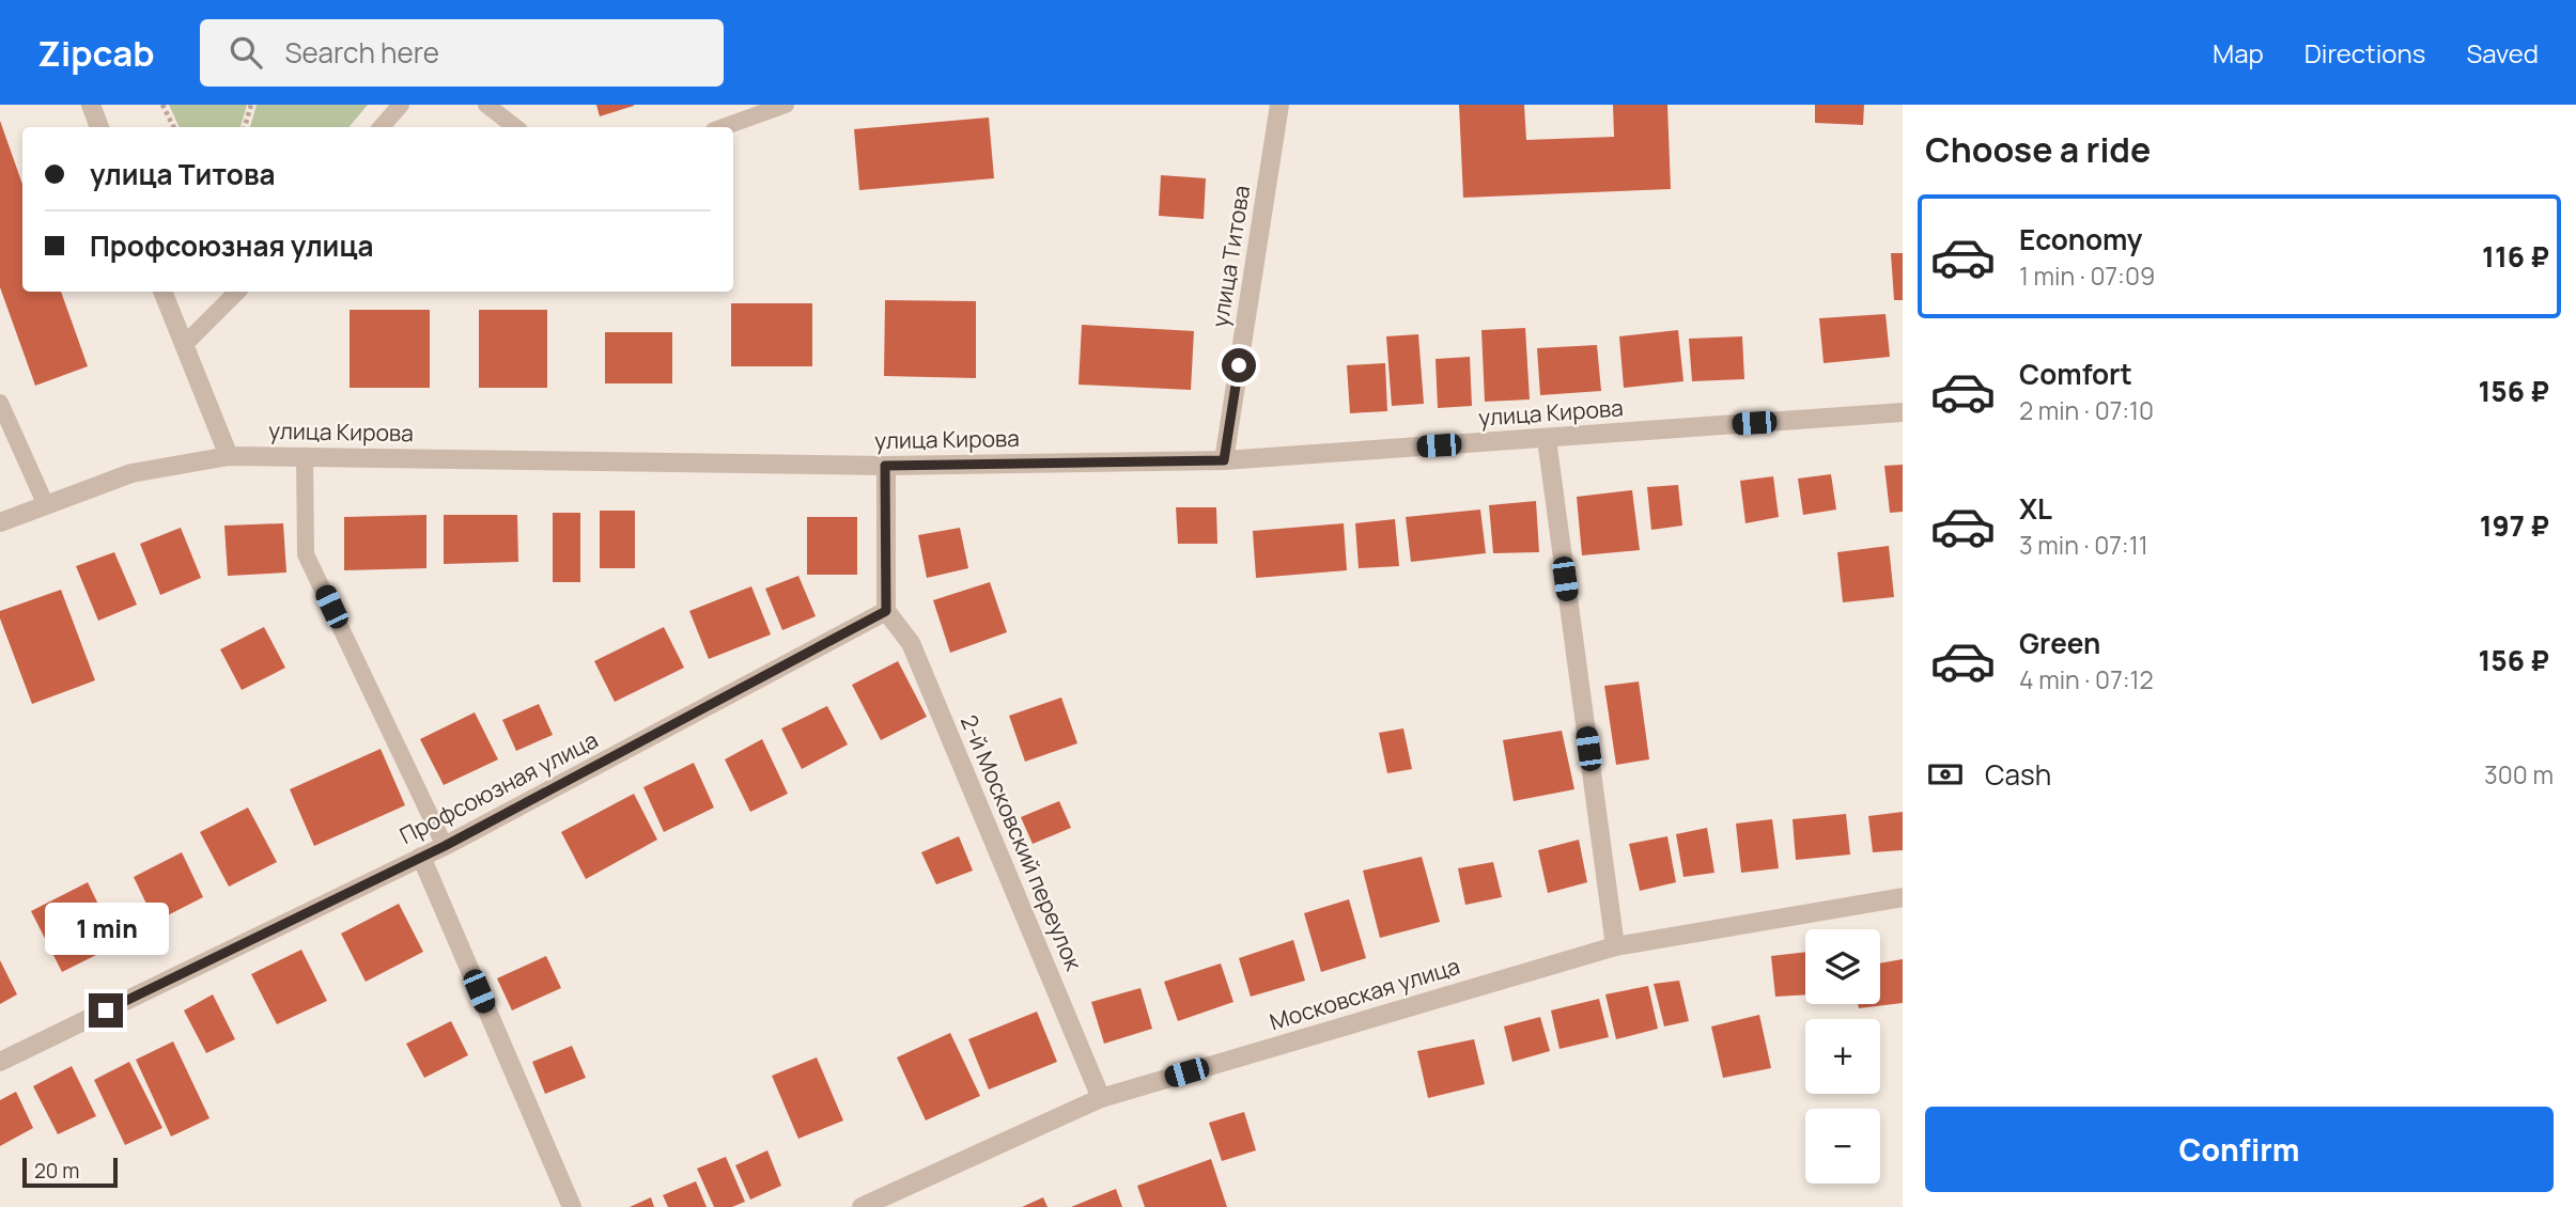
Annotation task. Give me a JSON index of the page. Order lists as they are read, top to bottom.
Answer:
{
  "streets": {
    "street": [
      "улица Титова",
      "улица Кирова",
      "Профсоюзная улица",
      "2-й Московский переулок",
      "Московская улица"
    ]
  },
  "crossings": [
    ["улица Титова", "улица Кирова"],
    ["Профсоюзная улица", "2-й Московский переулок"],
    ["2-й Московский переулок", "Московская улица"]
  ],
  "scale_bar": "20 m",
  "page": {
    "header": "Zipcab",
    "search": "Search here",
    "nav": ["Map", "Directions", "Saved"],
    "heading": "Choose a ride",
    "banner": ["улица Титова", "Профсоюзная улица"],
    "list": [
      {
        "name": "Economy",
        "note": "1 min · 07:09",
        "value": "116 ₽"
      },
      {
        "name": "Comfort",
        "note": "2 min · 07:10",
        "value": "156 ₽"
      },
      {
        "name": "XL",
        "note": "3 min · 07:11",
        "value": "197 ₽"
      },
      {
        "name": "Green",
        "note": "4 min · 07:12",
        "value": "156 ₽"
      }
    ],
    "pay": ["Cash", "300 m"],
    "bubble": "1 min",
    "map_buttons": ["+", "−"],
    "buttons": "Confirm",
    "scale": "20 m"
  }
}
